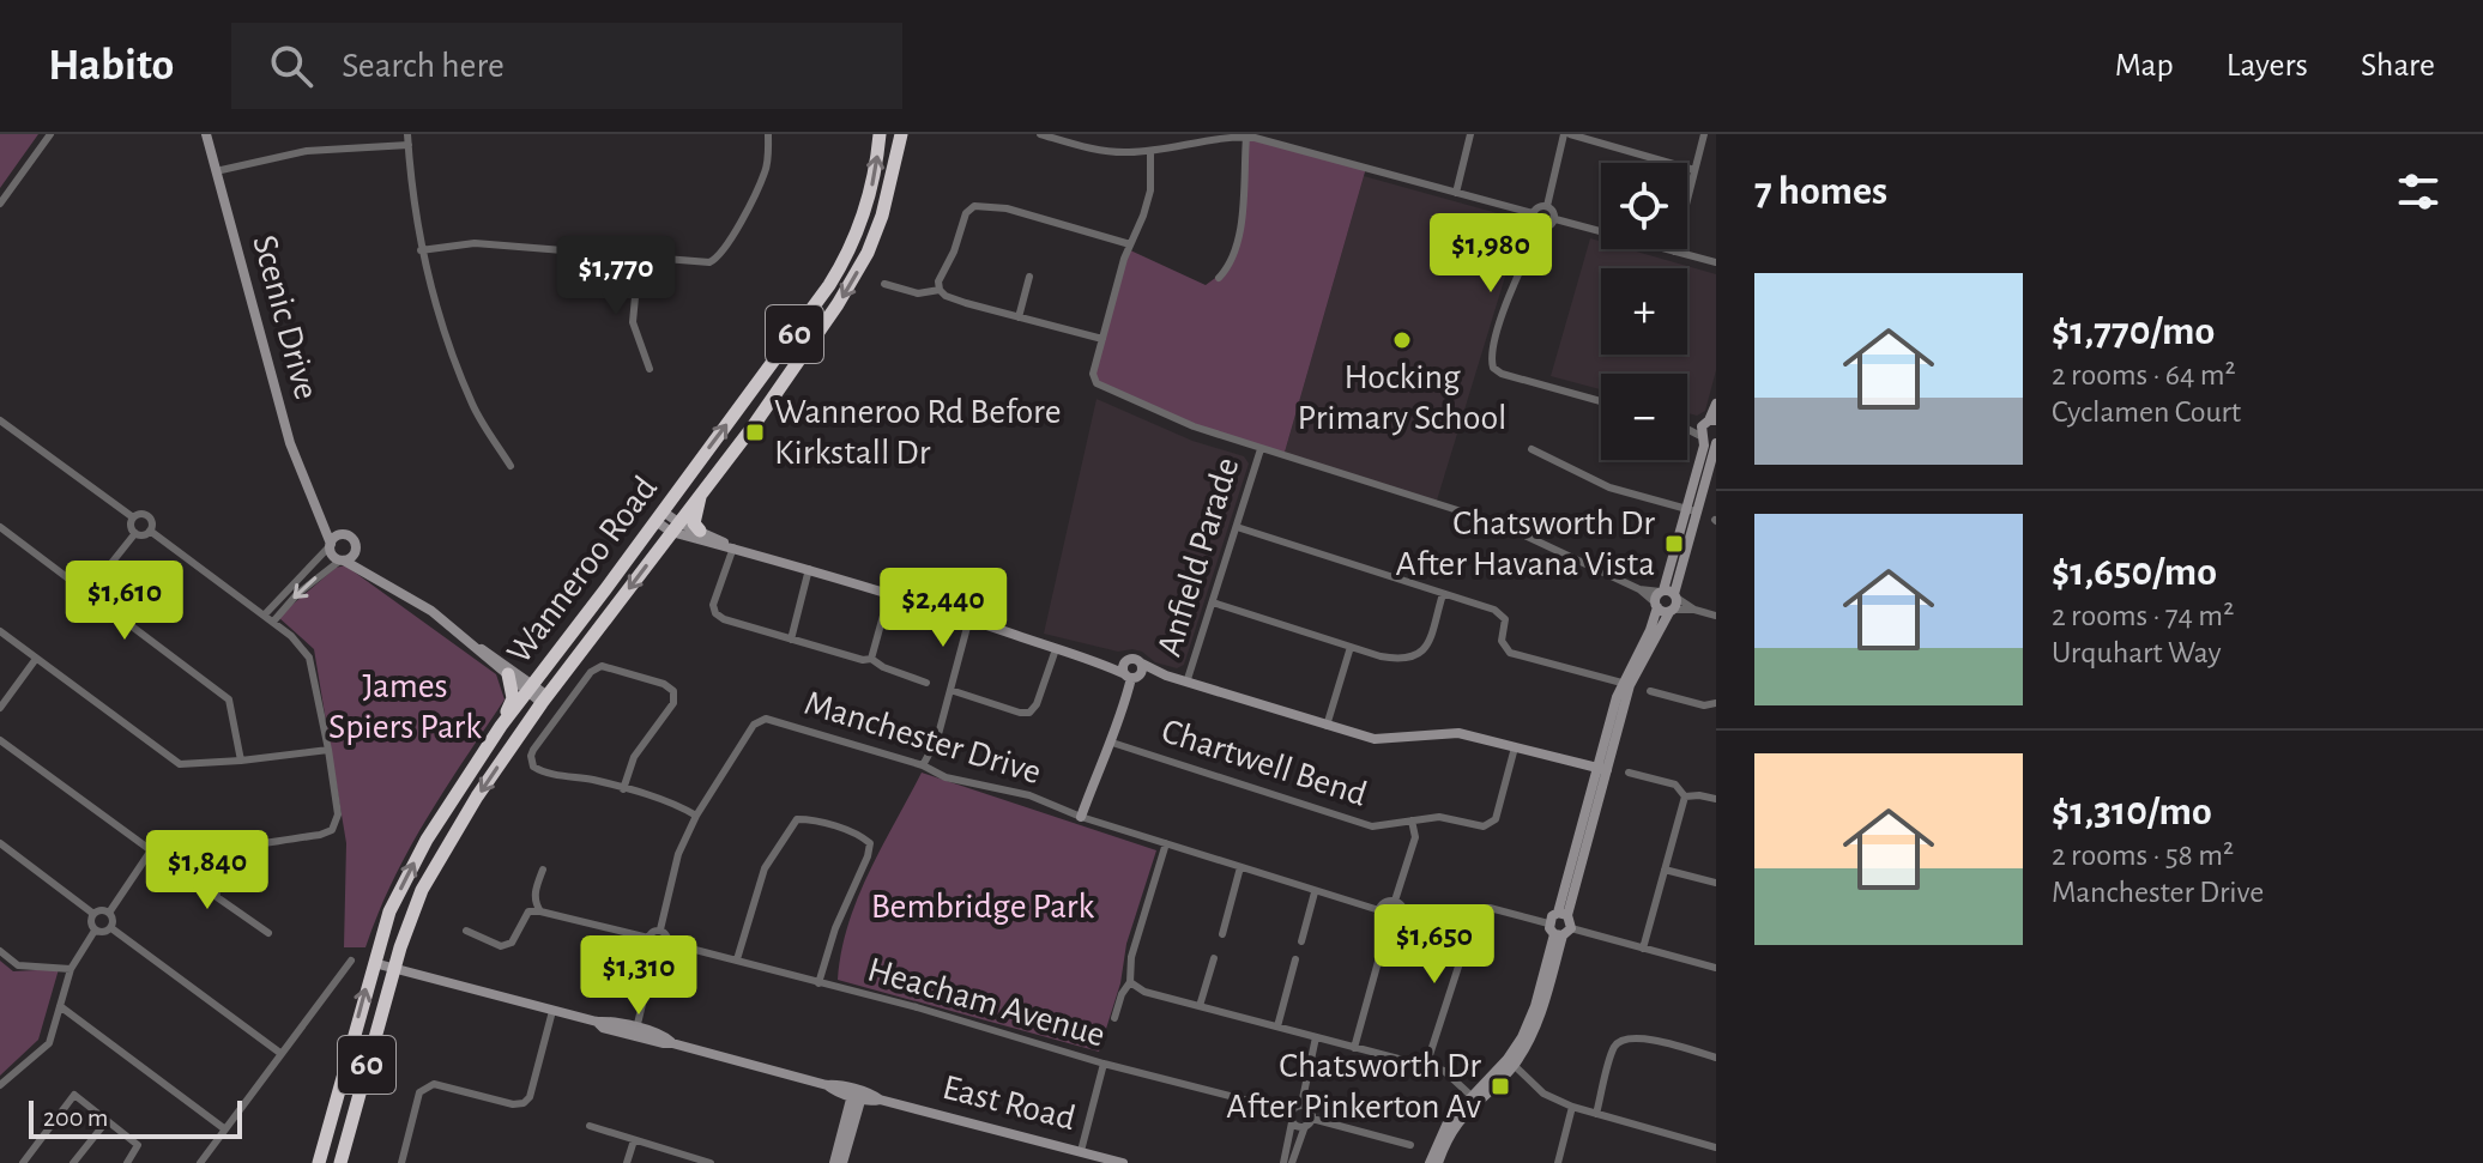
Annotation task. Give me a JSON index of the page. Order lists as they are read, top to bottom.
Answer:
{
  "streets": {
    "highway": ["60", "Wanneroo Road"],
    "street": [
      "Scenic Drive",
      "Anfield Parade",
      "Manchester Drive",
      "Chartwell Bend",
      "Heacham Avenue",
      "East Road"
    ]
  },
  "crossings": [
    ["60", "Wanneroo Road"],
    ["Wanneroo Road", "East Road"],
    ["Manchester Drive", "Heacham Avenue"]
  ],
  "parks": ["James Spiers Park", "Bembridge Park"],
  "places": {
    "other": ["Hocking Primary School"],
    "transit": ["Wanneroo Rd Before Kirkstall Dr", "Chatsworth Dr After Havana Vista", "Chatsworth Dr After Pinkerton Av"]
  },
  "scale_bar": "200 m",
  "page": {
    "header": "Habito",
    "search": "Search here",
    "nav": ["Map", "Layers", "Share"],
    "heading": "7 homes",
    "map_buttons": ["+", "−"],
    "price": [
      "$1,980",
      "$1,770",
      "$1,610",
      "$2,440",
      "$1,840",
      "$1,650",
      "$1,310"
    ],
    "list": [
      {
        "name": "$1,770/mo",
        "note": "2 rooms · 64 m² · Cyclamen Court"
      },
      {
        "name": "$1,650/mo",
        "note": "2 rooms · 74 m² · Urquhart Way"
      },
      {
        "name": "$1,310/mo",
        "note": "2 rooms · 58 m² · Manchester Drive"
      }
    ],
    "scale": "200 m"
  }
}
